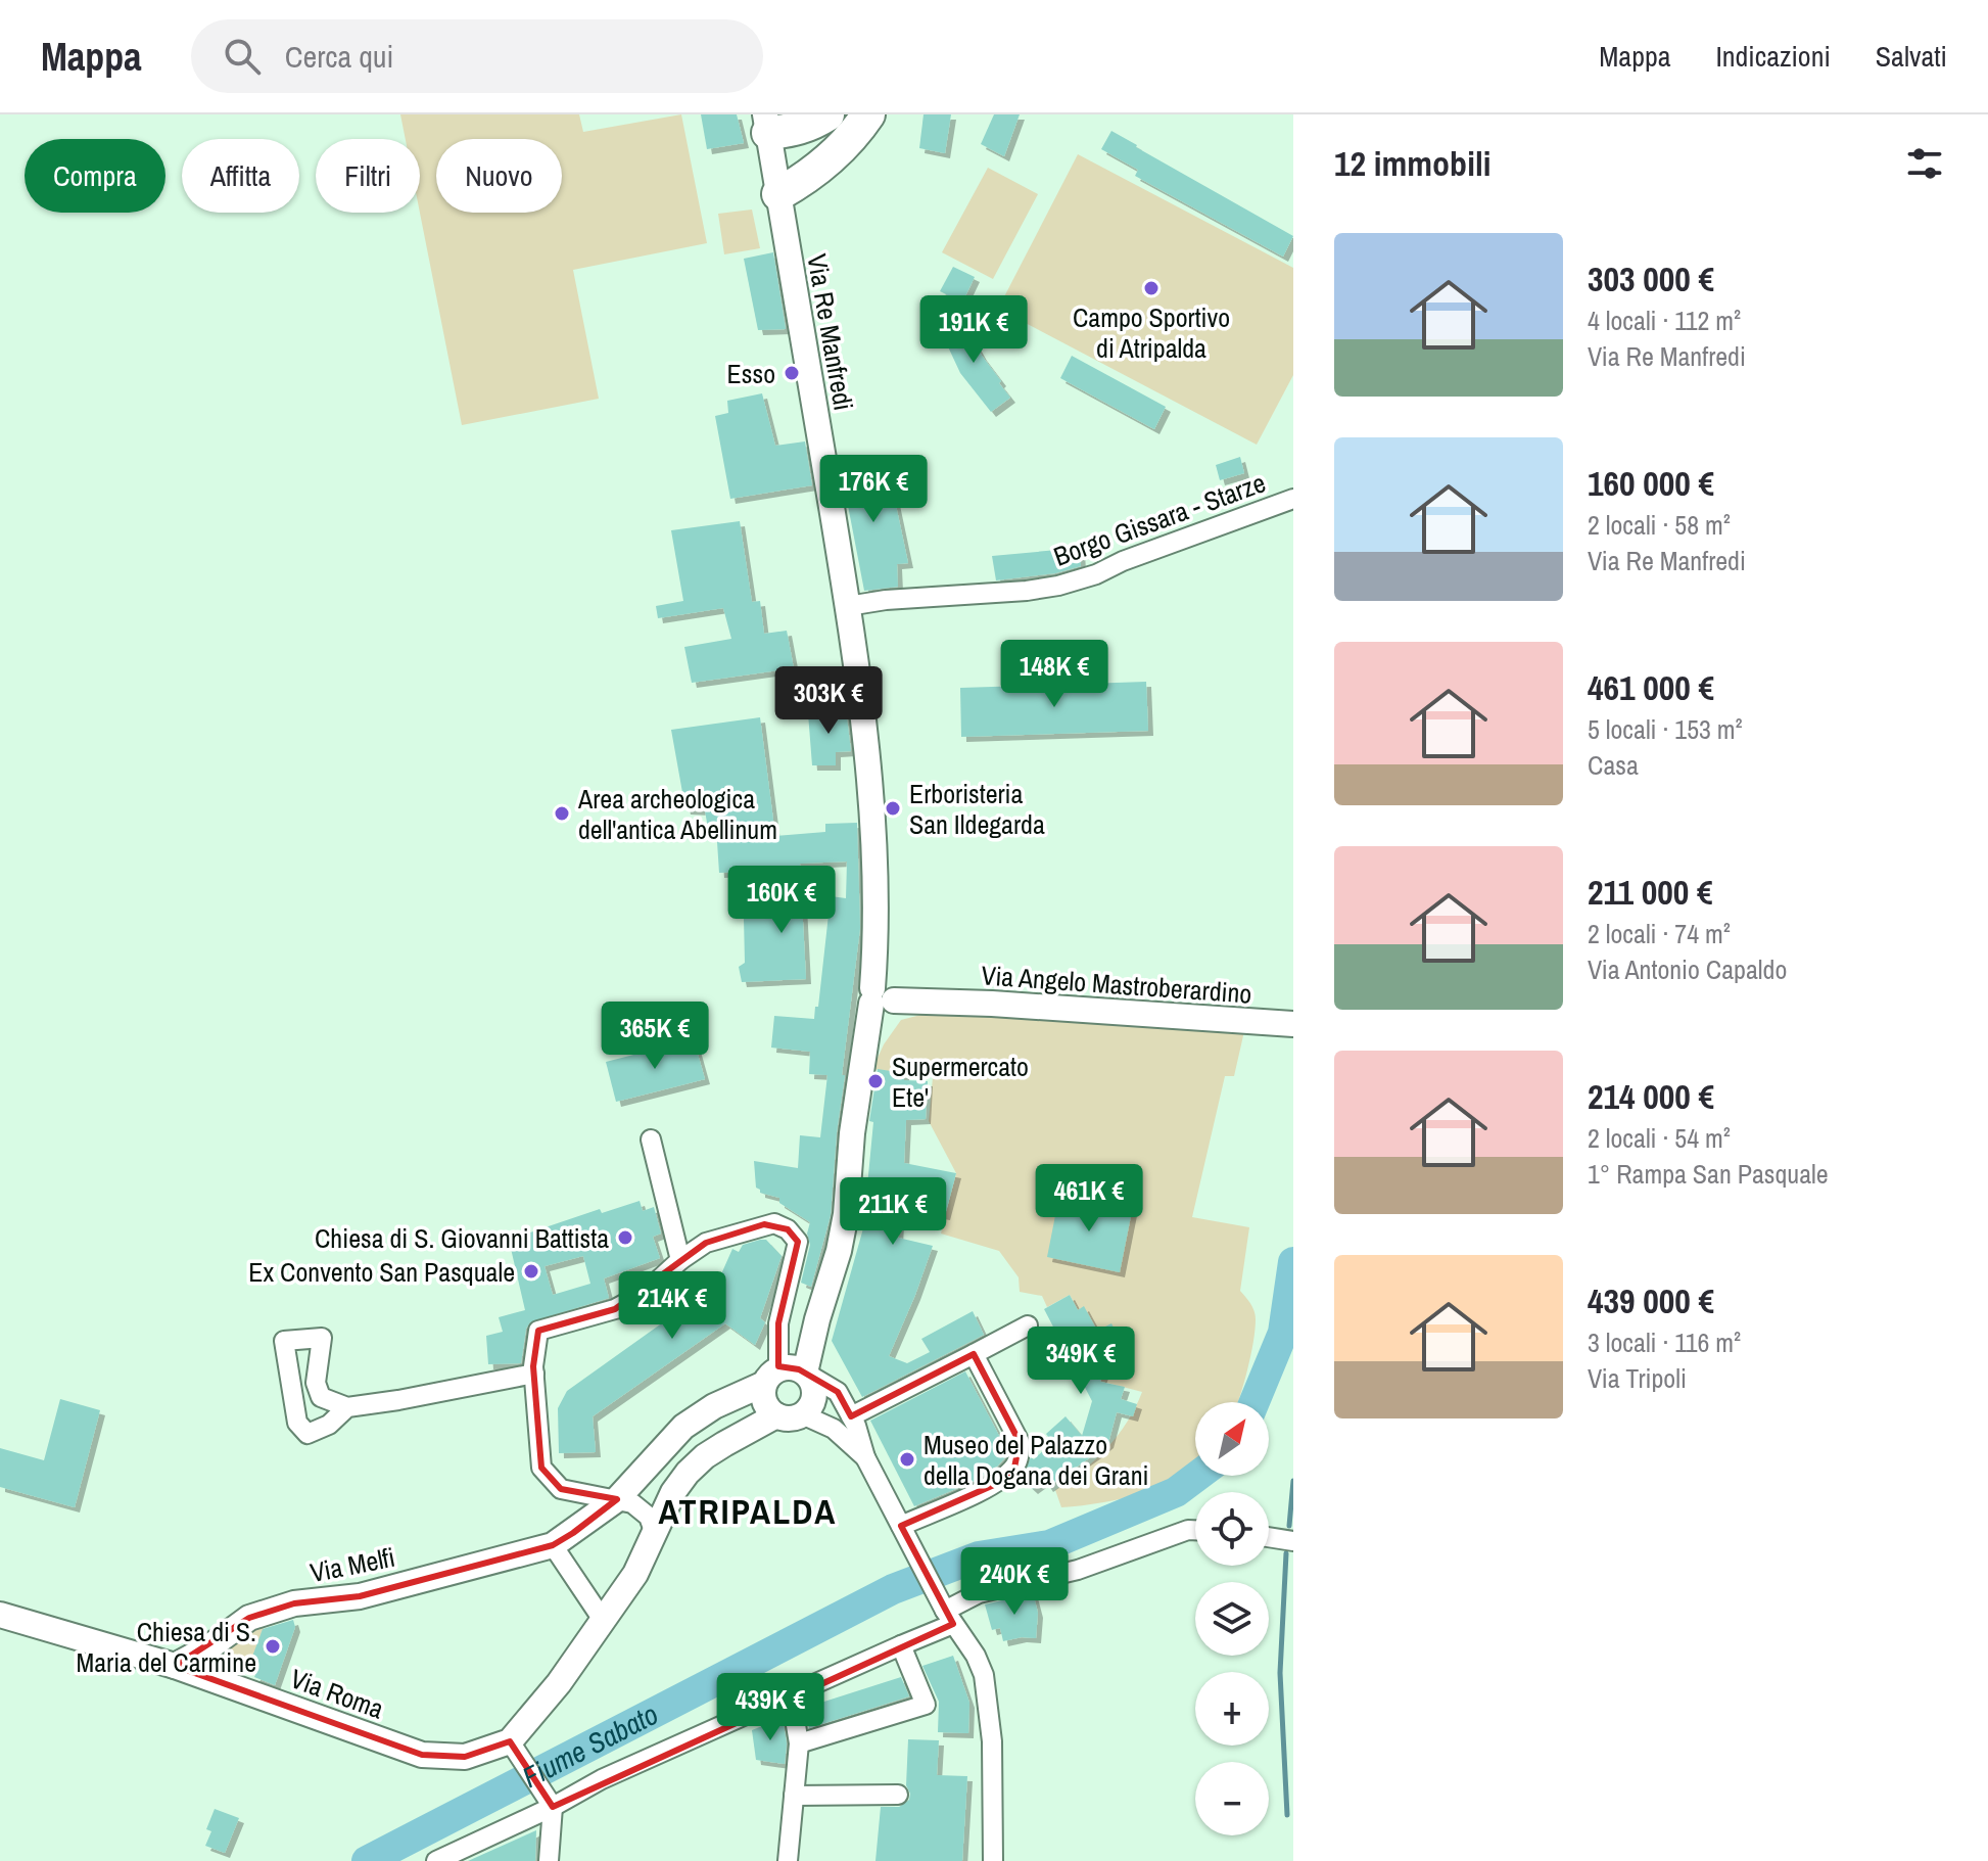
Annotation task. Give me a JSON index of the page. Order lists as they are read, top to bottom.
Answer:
{
  "streets": {
    "street": [
      "Via Re Manfredi",
      "Borgo Gissara - Starze",
      "Via Angelo Mastroberardino",
      "Via Melfi",
      "Via Roma"
    ]
  },
  "crossings": [
    ["Via Re Manfredi", "Borgo Gissara - Starze"],
    ["Via Re Manfredi", "Via Angelo Mastroberardino"],
    ["Via Melfi", "Via Roma"]
  ],
  "districts": ["ATRIPALDA"],
  "water": ["Fiume Sabato"],
  "places": [
    "Campo Sportivo di Atripalda",
    "Esso",
    "Erboristeria San Ildegarda",
    "Area archeologica dell'antica Abellinum",
    "Supermercato Ete'",
    "Chiesa di S. Giovanni Battista",
    "Ex Convento San Pasquale",
    "Museo del Palazzo della Dogana dei Grani",
    "Chiesa di S. Maria del Carmine"
  ],
  "north": "top right",
  "page": {
    "header": "Mappa",
    "search": "Cerca qui",
    "nav": ["Mappa", "Indicazioni", "Salvati"],
    "heading": "12 immobili",
    "chip": [
      "Compra",
      "Affitta",
      "Filtri",
      "Nuovo"
    ],
    "list": [
      {
        "name": "303 000 €",
        "note": "4 locali · 112 m² · Via Re Manfredi"
      },
      {
        "name": "160 000 €",
        "note": "2 locali · 58 m² · Via Re Manfredi"
      },
      {
        "name": "461 000 €",
        "note": "5 locali · 153 m² · Casa"
      },
      {
        "name": "211 000 €",
        "note": "2 locali · 74 m² · Via Antonio Capaldo"
      },
      {
        "name": "214 000 €",
        "note": "2 locali · 54 m² · 1° Rampa San Pasquale"
      },
      {
        "name": "439 000 €",
        "note": "3 locali · 116 m² · Via Tripoli"
      }
    ],
    "price": [
      "191K €",
      "176K €",
      "148K €",
      "303K €",
      "160K €",
      "365K €",
      "461K €",
      "211K €",
      "214K €",
      "349K €",
      "240K €",
      "439K €"
    ],
    "map_buttons": ["+", "−"]
  }
}
